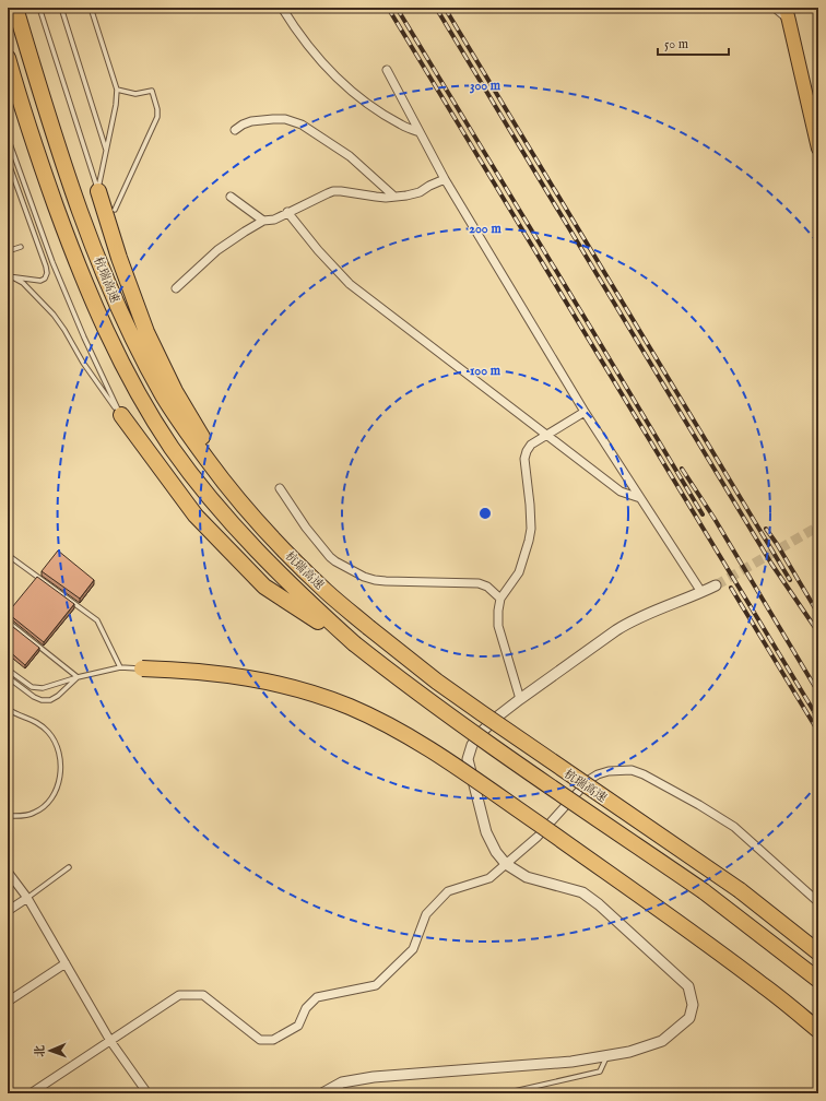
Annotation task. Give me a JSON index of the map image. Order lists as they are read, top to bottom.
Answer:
{
  "streets": {
    "highway": ["杭瑞高速"]
  },
  "scale_bar": "50 m",
  "north": "left",
  "rings": ["300 m", "200 m", "100 m"]
}
